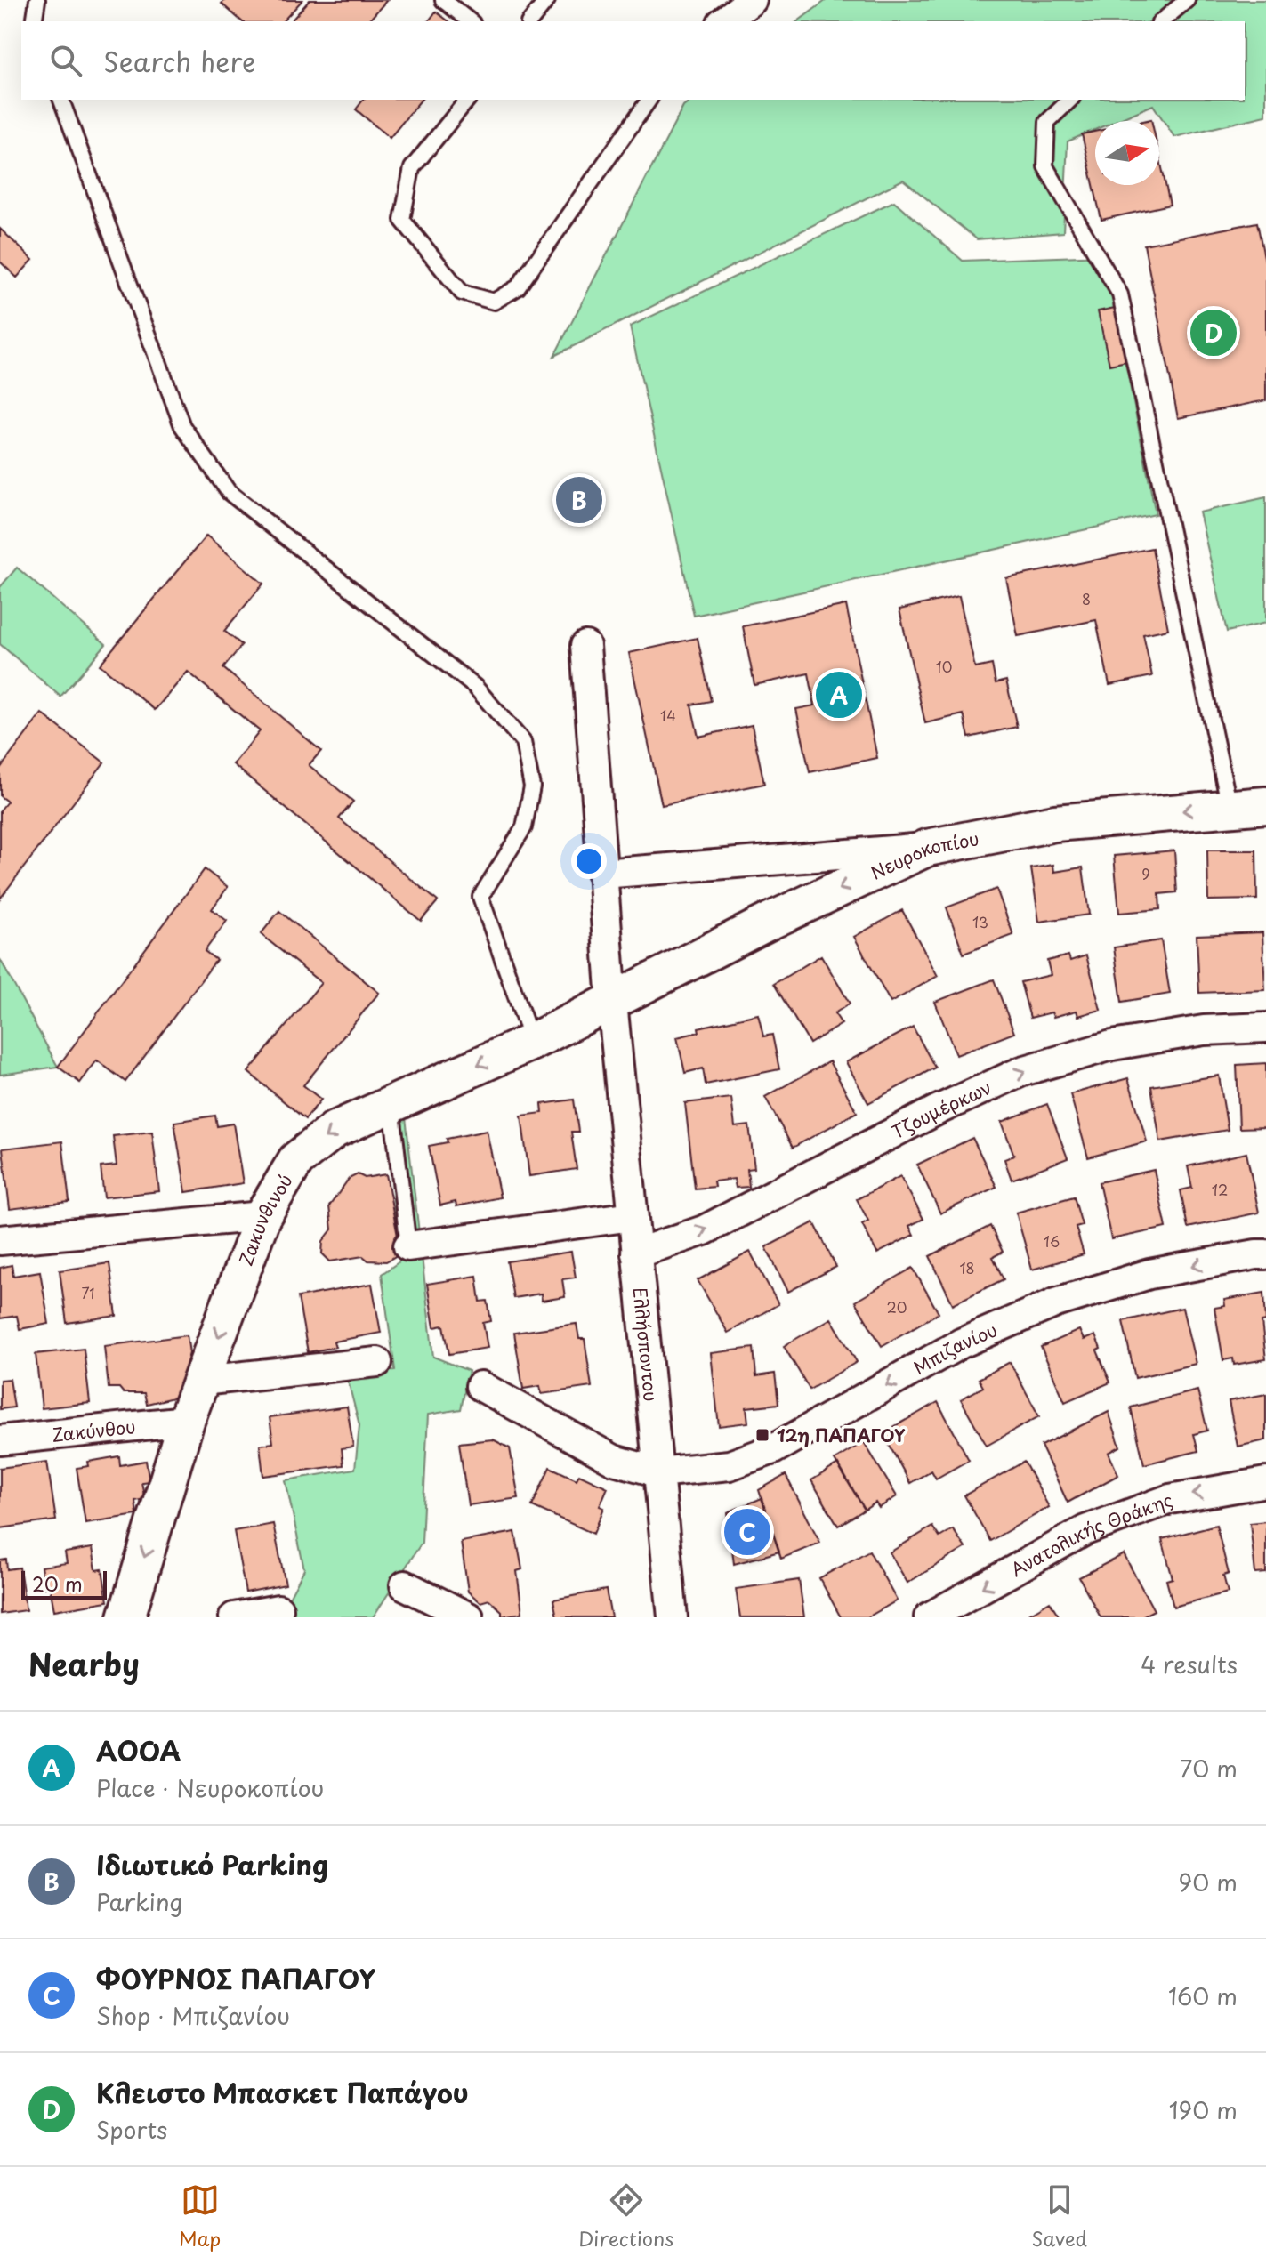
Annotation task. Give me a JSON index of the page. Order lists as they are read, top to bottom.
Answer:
{
  "streets": {
    "street": [
      "Νευροκοπίου",
      "Τζουμέρκων",
      "Ζακυνθινού",
      "Ελλήσποντου",
      "Μπιζανίου",
      "Ζακύνθου",
      "Ανατολικής Θράκης"
    ]
  },
  "crossings": [
    ["Νευροκοπίου", "Ζακυνθινού"],
    ["Νευροκοπίου", "Ελλήσποντου"],
    ["Τζουμέρκων", "Ελλήσποντου"],
    ["Ζακυνθινού", "Ελλήσποντου"],
    ["Ζακυνθινού", "Ζακύνθου"],
    ["Ελλήσποντου", "Μπιζανίου"]
  ],
  "one_way": [
    "Τζουμέρκων",
    "Ζακυνθινού",
    "Μπιζανίου",
    "Ανατολικής Θράκης"
  ],
  "places": {
    "transit": ["12η ΠΑΠΑΓΟΥ"]
  },
  "house_numbers": [
    "8",
    "10",
    "14",
    "9",
    "13",
    "12",
    "16",
    "18",
    "71",
    "20"
  ],
  "scale_bar": "20 m",
  "north": "right",
  "page": {
    "search": "Search here",
    "pins": [
      "D",
      "B",
      "A",
      "C"
    ],
    "scale": "20 m",
    "heading": ["Nearby", "4 results"],
    "list": [
      {
        "mark": "A",
        "name": "AOOA",
        "note": "Place · Νευροκοπίου",
        "value": "70 m"
      },
      {
        "mark": "B",
        "name": "Ιδιωτικό Parking",
        "note": "Parking",
        "value": "90 m"
      },
      {
        "mark": "C",
        "name": "ΦΟΥΡΝΟΣ ΠΑΠΑΓΟΥ",
        "note": "Shop · Μπιζανίου",
        "value": "160 m"
      },
      {
        "mark": "D",
        "name": "Κλειστο Μπασκετ Παπάγου",
        "note": "Sports",
        "value": "190 m"
      }
    ],
    "nav": ["Map", "Directions", "Saved"]
  }
}
